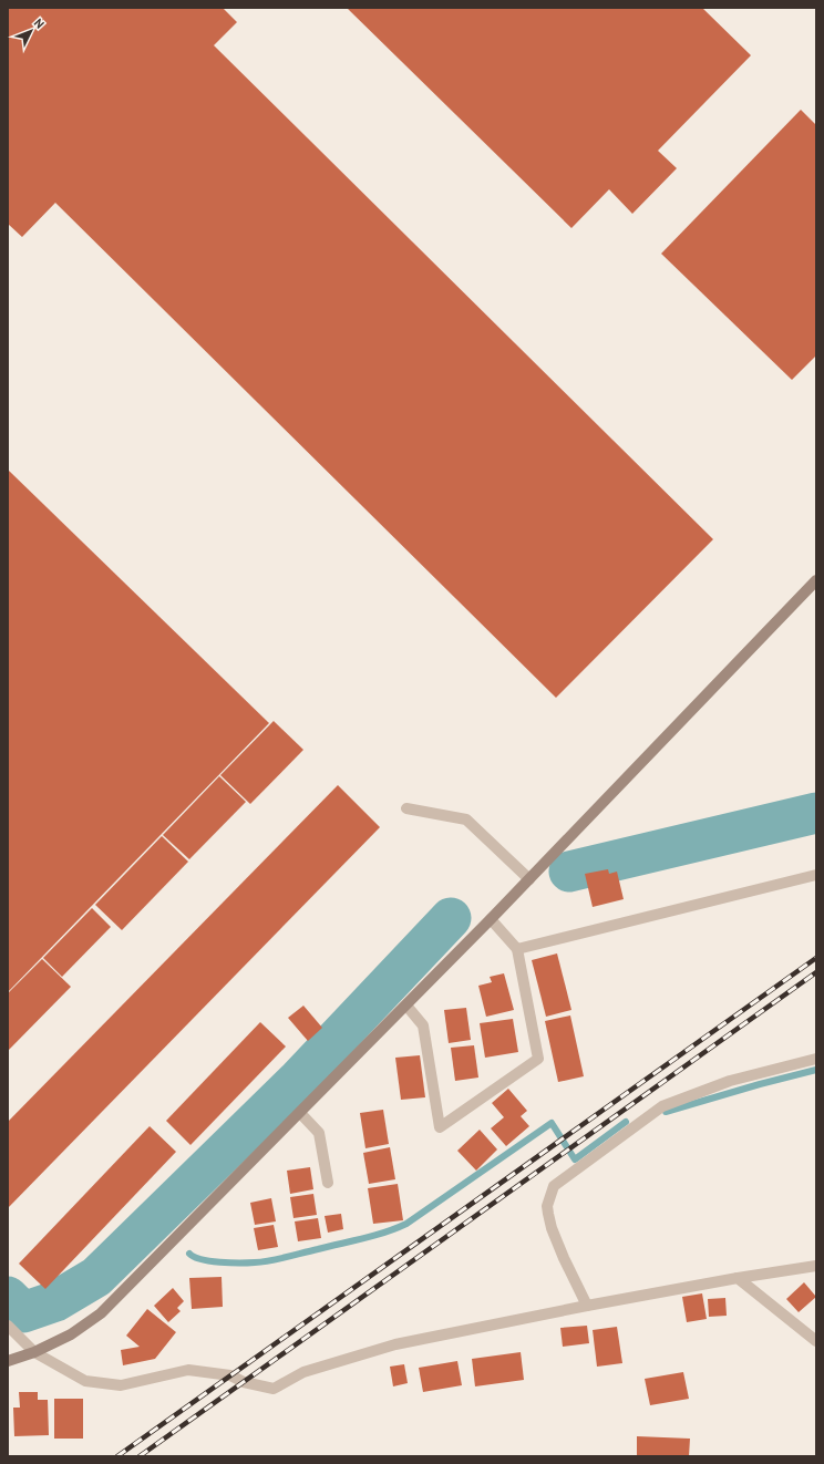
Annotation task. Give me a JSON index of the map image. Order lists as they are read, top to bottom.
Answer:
{
  "north": "top right"
}
